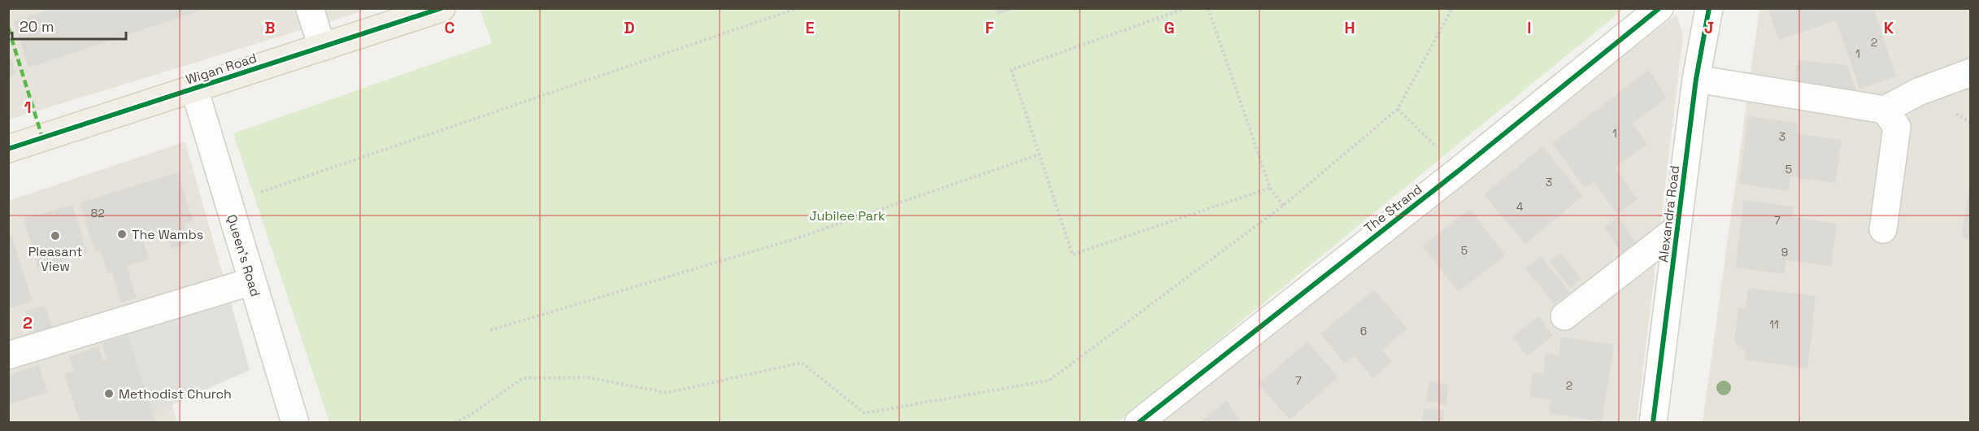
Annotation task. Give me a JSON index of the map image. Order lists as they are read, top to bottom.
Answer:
{
  "streets": {
    "main road": ["Wigan Road"],
    "street": ["The Strand", "Alexandra Road", "Queen's Road"]
  },
  "crossings": [
    ["Wigan Road", "Queen's Road"]
  ],
  "parks": ["Jubilee Park"],
  "places": ["The Wambs", "Pleasant View", "Methodist Church"],
  "house_numbers": [
    "2",
    "1",
    "1",
    "3",
    "5",
    "3",
    "4",
    "82",
    "7",
    "5",
    "9",
    "11",
    "6",
    "7",
    "2"
  ],
  "scale_bar": "20 m",
  "grid": {
    "columns": [
      "B",
      "C",
      "D",
      "E",
      "F",
      "G",
      "H",
      "I",
      "J",
      "K"
    ],
    "rows": ["1", "2"]
  }
}
